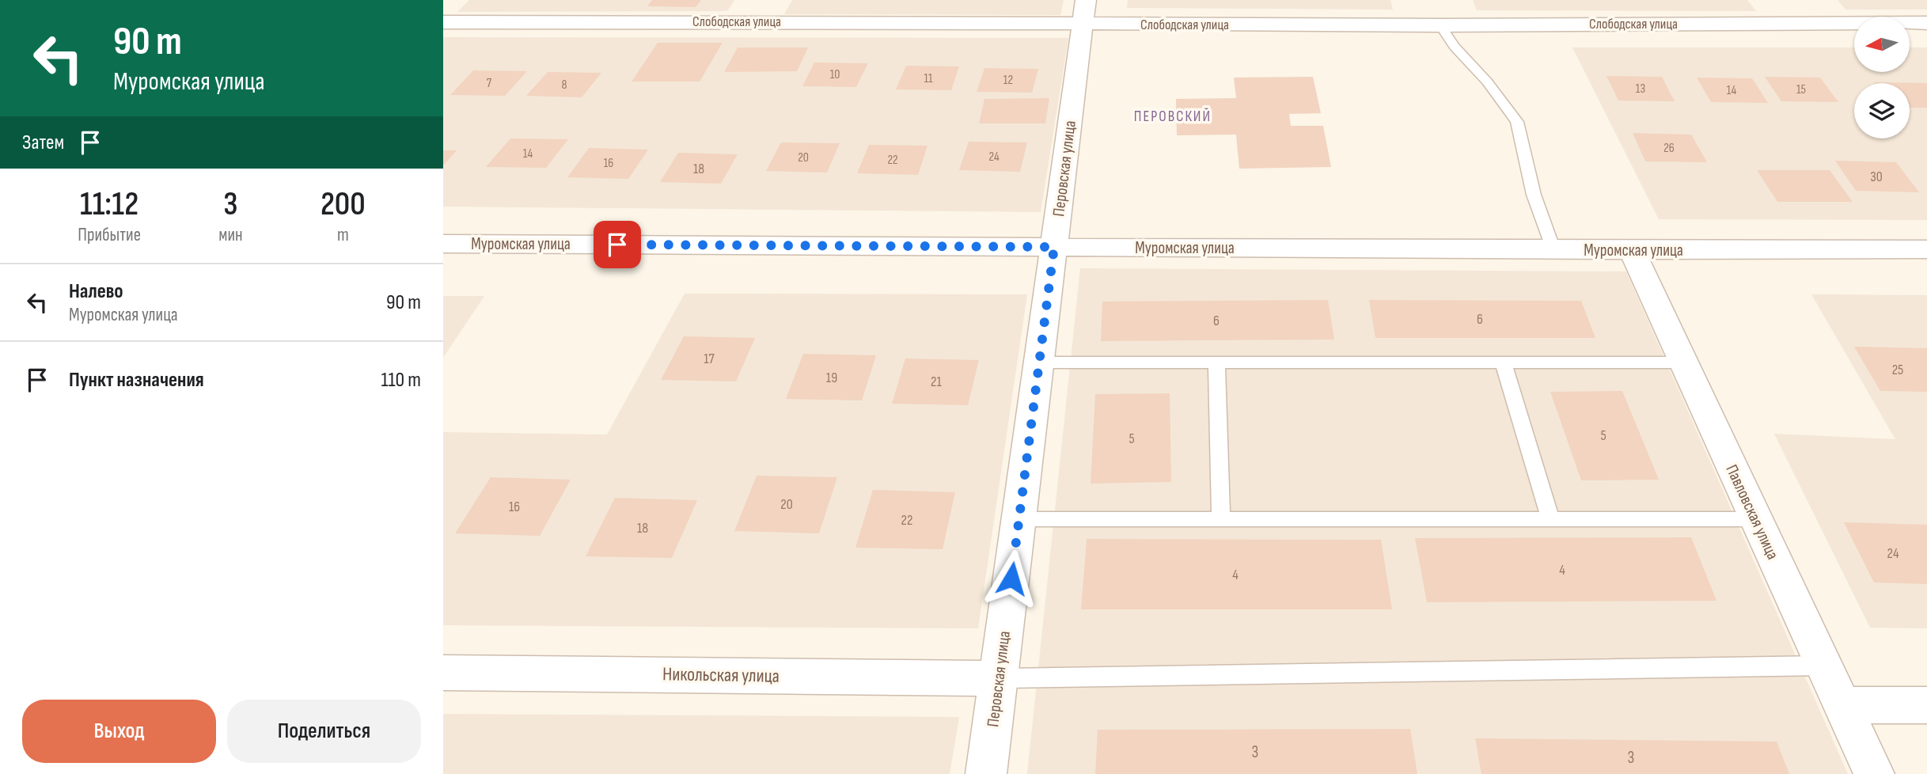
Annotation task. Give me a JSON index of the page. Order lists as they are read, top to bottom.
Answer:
{
  "streets": {
    "street": [
      "Слободская улица",
      "Перовская улица",
      "Муромская улица",
      "Павловская улица",
      "Никольская улица"
    ]
  },
  "crossings": [
    ["Слободская улица", "Перовская улица"],
    ["Перовская улица", "Муромская улица"],
    ["Перовская улица", "Никольская улица"],
    ["Муромская улица", "Павловская улица"]
  ],
  "districts": ["ПЕРОВСКИЙ"],
  "house_numbers": [
    "10",
    "11",
    "12",
    "7",
    "8",
    "13",
    "15",
    "14",
    "26",
    "14",
    "24",
    "20",
    "22",
    "16",
    "18",
    "30",
    "6",
    "6",
    "17",
    "25",
    "19",
    "21",
    "5",
    "5",
    "20",
    "16",
    "22",
    "18",
    "24",
    "4",
    "4",
    "3",
    "3"
  ],
  "north": "left",
  "page": {
    "turn": ["90 m", "Муромская улица"],
    "then": "Затем",
    "eta": [
      "11:12",
      "Прибытие",
      "3",
      "мин",
      "200",
      "m"
    ],
    "list": [
      {
        "name": "Налево",
        "note": "Муромская улица",
        "value": "90 m"
      },
      {
        "name": "Пункт назначения",
        "value": "110 m"
      }
    ],
    "buttons": ["Выход", "Поделиться"]
  }
}
